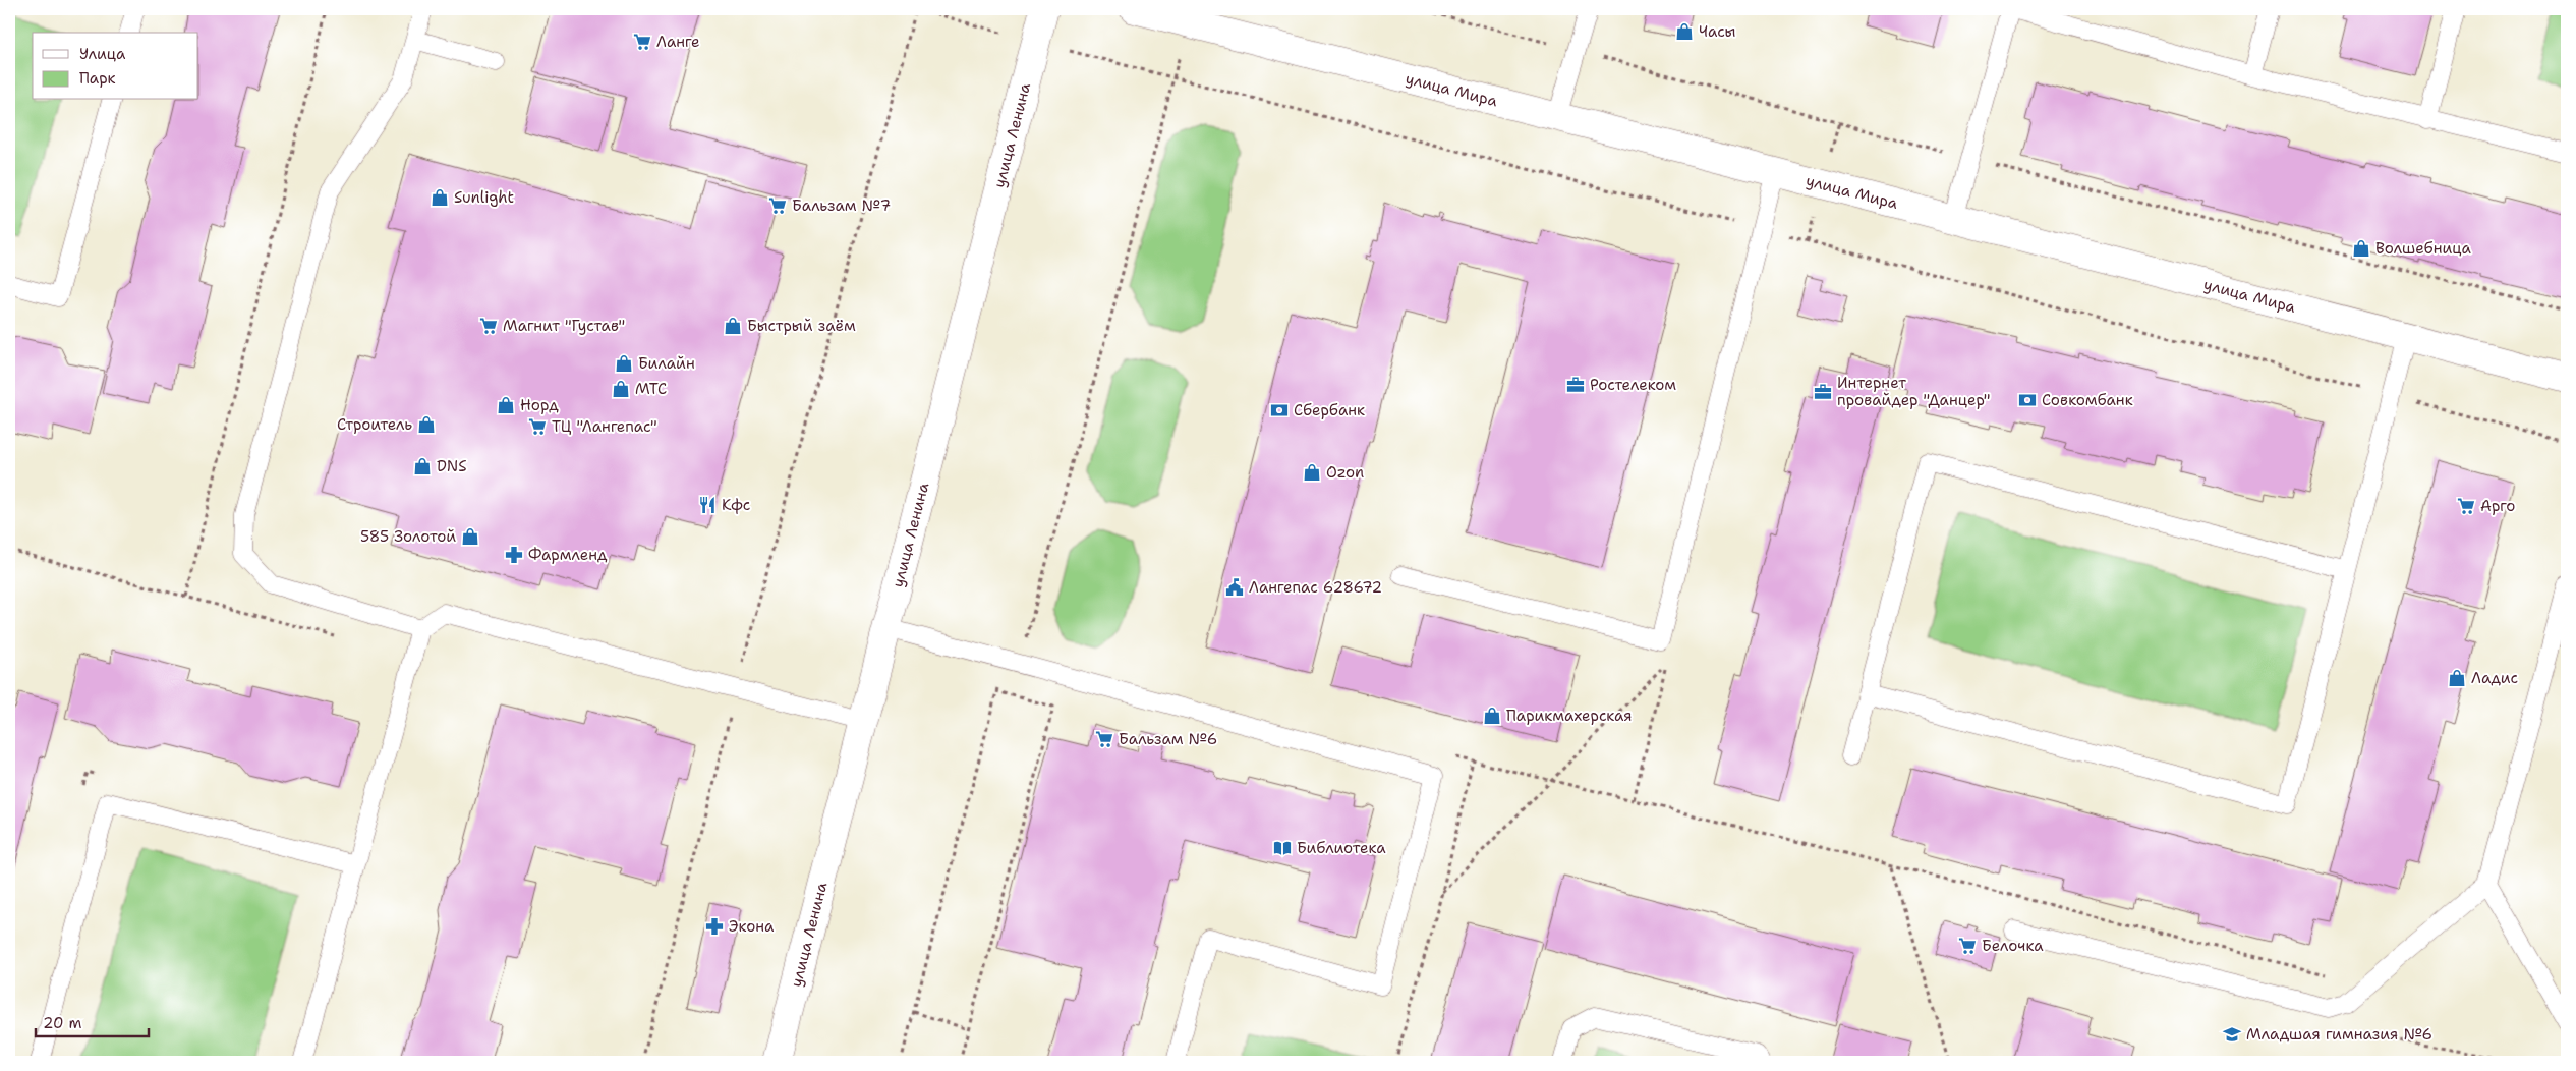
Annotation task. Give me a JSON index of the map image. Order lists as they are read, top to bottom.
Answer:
{
  "streets": {
    "street": ["улица Мира", "улица Ленина"]
  },
  "places": {
    "shop": [
      "Часы",
      "Sunlight",
      "Волшебница",
      "Быстрый заём",
      "Билайн",
      "МТС",
      "Норд",
      "Строитель",
      "DNS",
      "Ozon",
      "585 Золотой",
      "Ладис",
      "Парикмахерская"
    ],
    "supermarket": [
      "Ланге",
      "Бальзам №7",
      "Магнит \"Густав\"",
      "ТЦ \"Лангепас\"",
      "Арго",
      "Бальзам №6",
      "Белочка"
    ],
    "office": ["Ростелеком", "Интернет провайдер \"Данцер\""],
    "bank": ["Совкомбанк", "Сбербанк"],
    "restaurant": ["Кфс"],
    "pharmacy": ["Фармленд", "Экона"],
    "public building": ["Лангепас 628672"],
    "library": ["Библиотека"],
    "school or university": ["Младшая гимназия №6"]
  },
  "legend": ["Улица", "Парк"],
  "scale_bar": "20 m"
}
